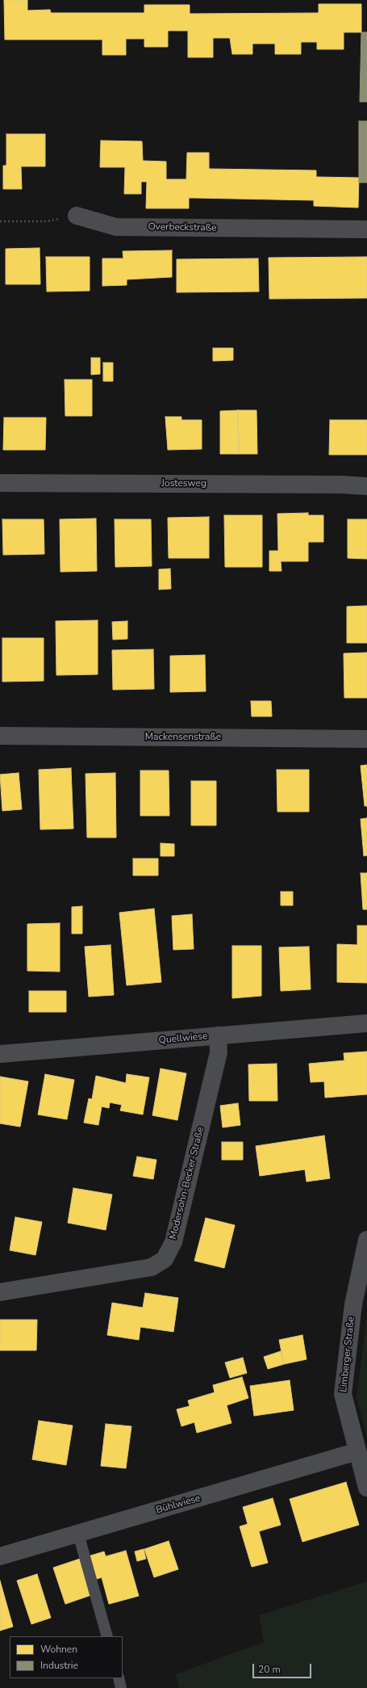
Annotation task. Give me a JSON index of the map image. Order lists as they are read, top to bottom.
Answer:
{
  "streets": {
    "street": [
      "Overbeckstraße",
      "Jostesweg",
      "Mackensenstraße",
      "Quellwiese",
      "Modersohn-Becker-Straße",
      "Limberger Straße",
      "Bühlwiese"
    ]
  },
  "crossings": [
    ["Quellwiese", "Modersohn-Becker-Straße"],
    ["Limberger Straße", "Bühlwiese"]
  ],
  "legend": ["Wohnen", "Industrie"],
  "scale_bar": "20 m"
}
